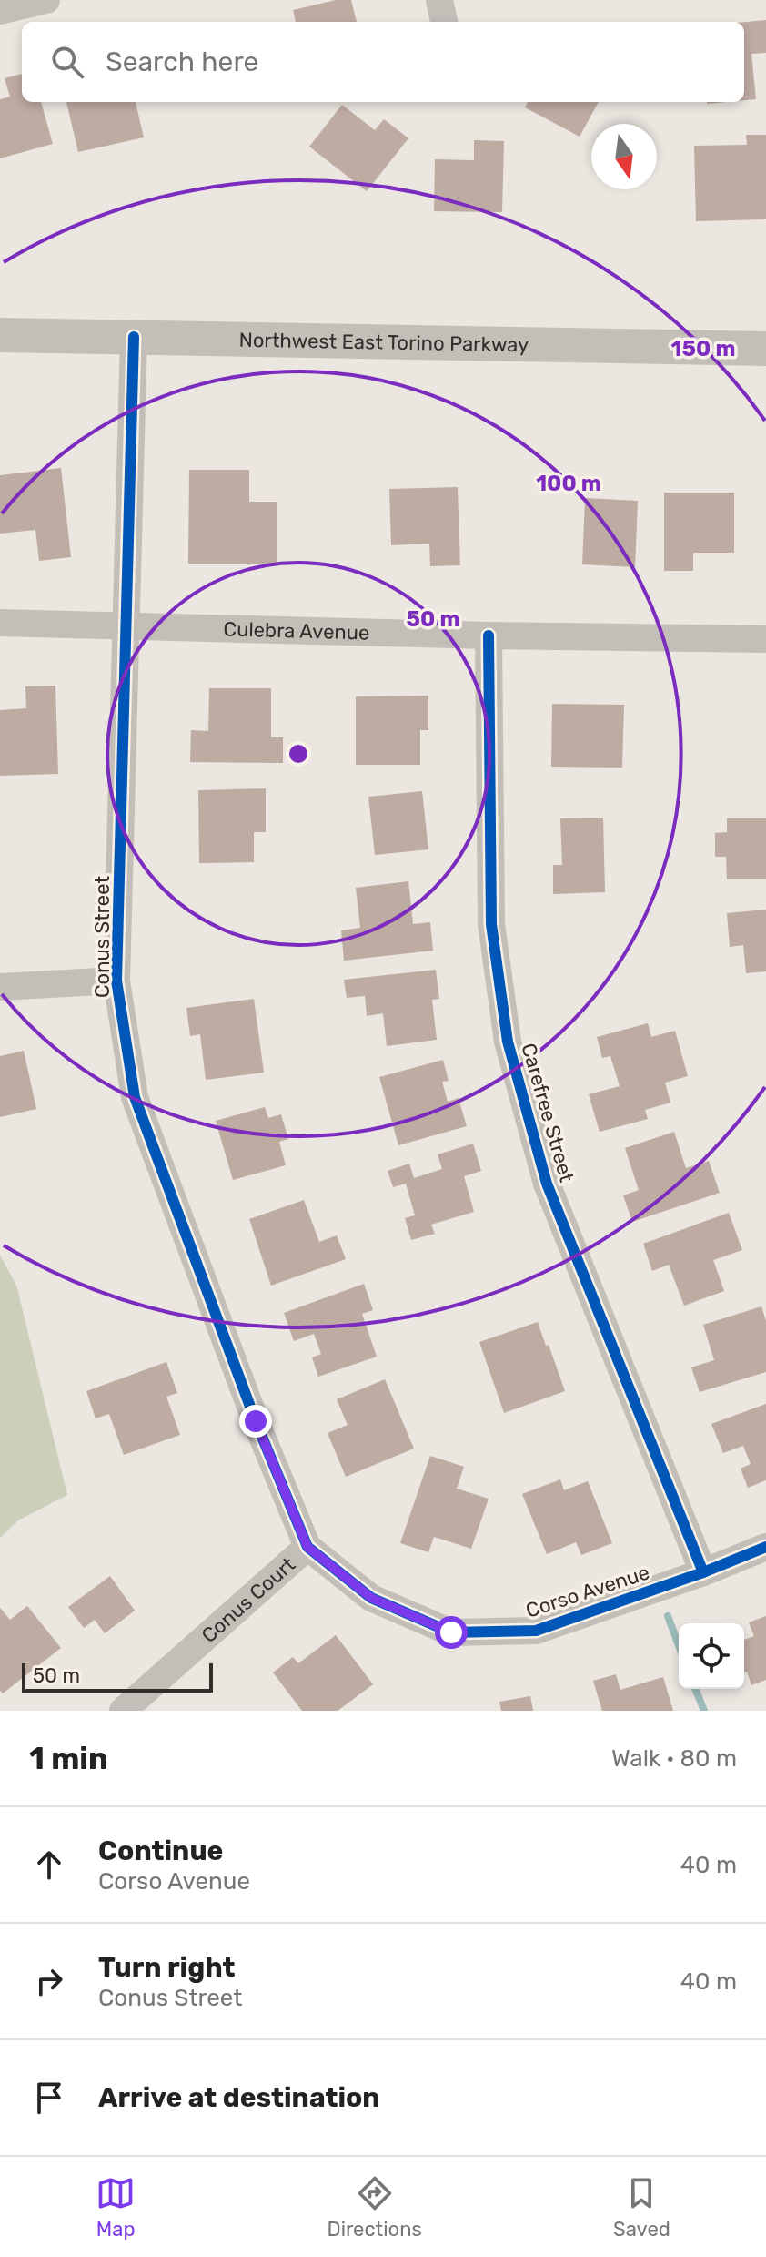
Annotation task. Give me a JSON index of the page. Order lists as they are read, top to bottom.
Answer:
{
  "streets": {
    "street": [
      "Northwest East Torino Parkway",
      "Culebra Avenue",
      "Conus Street",
      "Carefree Street",
      "Corso Avenue",
      "Conus Court"
    ]
  },
  "crossings": [
    ["Northwest East Torino Parkway", "Conus Street"],
    ["Culebra Avenue", "Conus Street"],
    ["Culebra Avenue", "Carefree Street"],
    ["Conus Street", "Corso Avenue"],
    ["Conus Street", "Conus Court"],
    ["Carefree Street", "Corso Avenue"],
    ["Corso Avenue", "Conus Court"]
  ],
  "scale_bar": "50 m",
  "north": "bottom",
  "page": {
    "search": "Search here",
    "scale": "50 m",
    "heading": ["1 min", "Walk · 80 m"],
    "list": [
      ["Continue", "Corso Avenue", "40 m"],
      ["Turn right", "Conus Street", "40 m"],
      "Arrive at destination"
    ],
    "nav": ["Map", "Directions", "Saved"]
  },
  "rings": ["150 m", "100 m", "50 m"]
}
